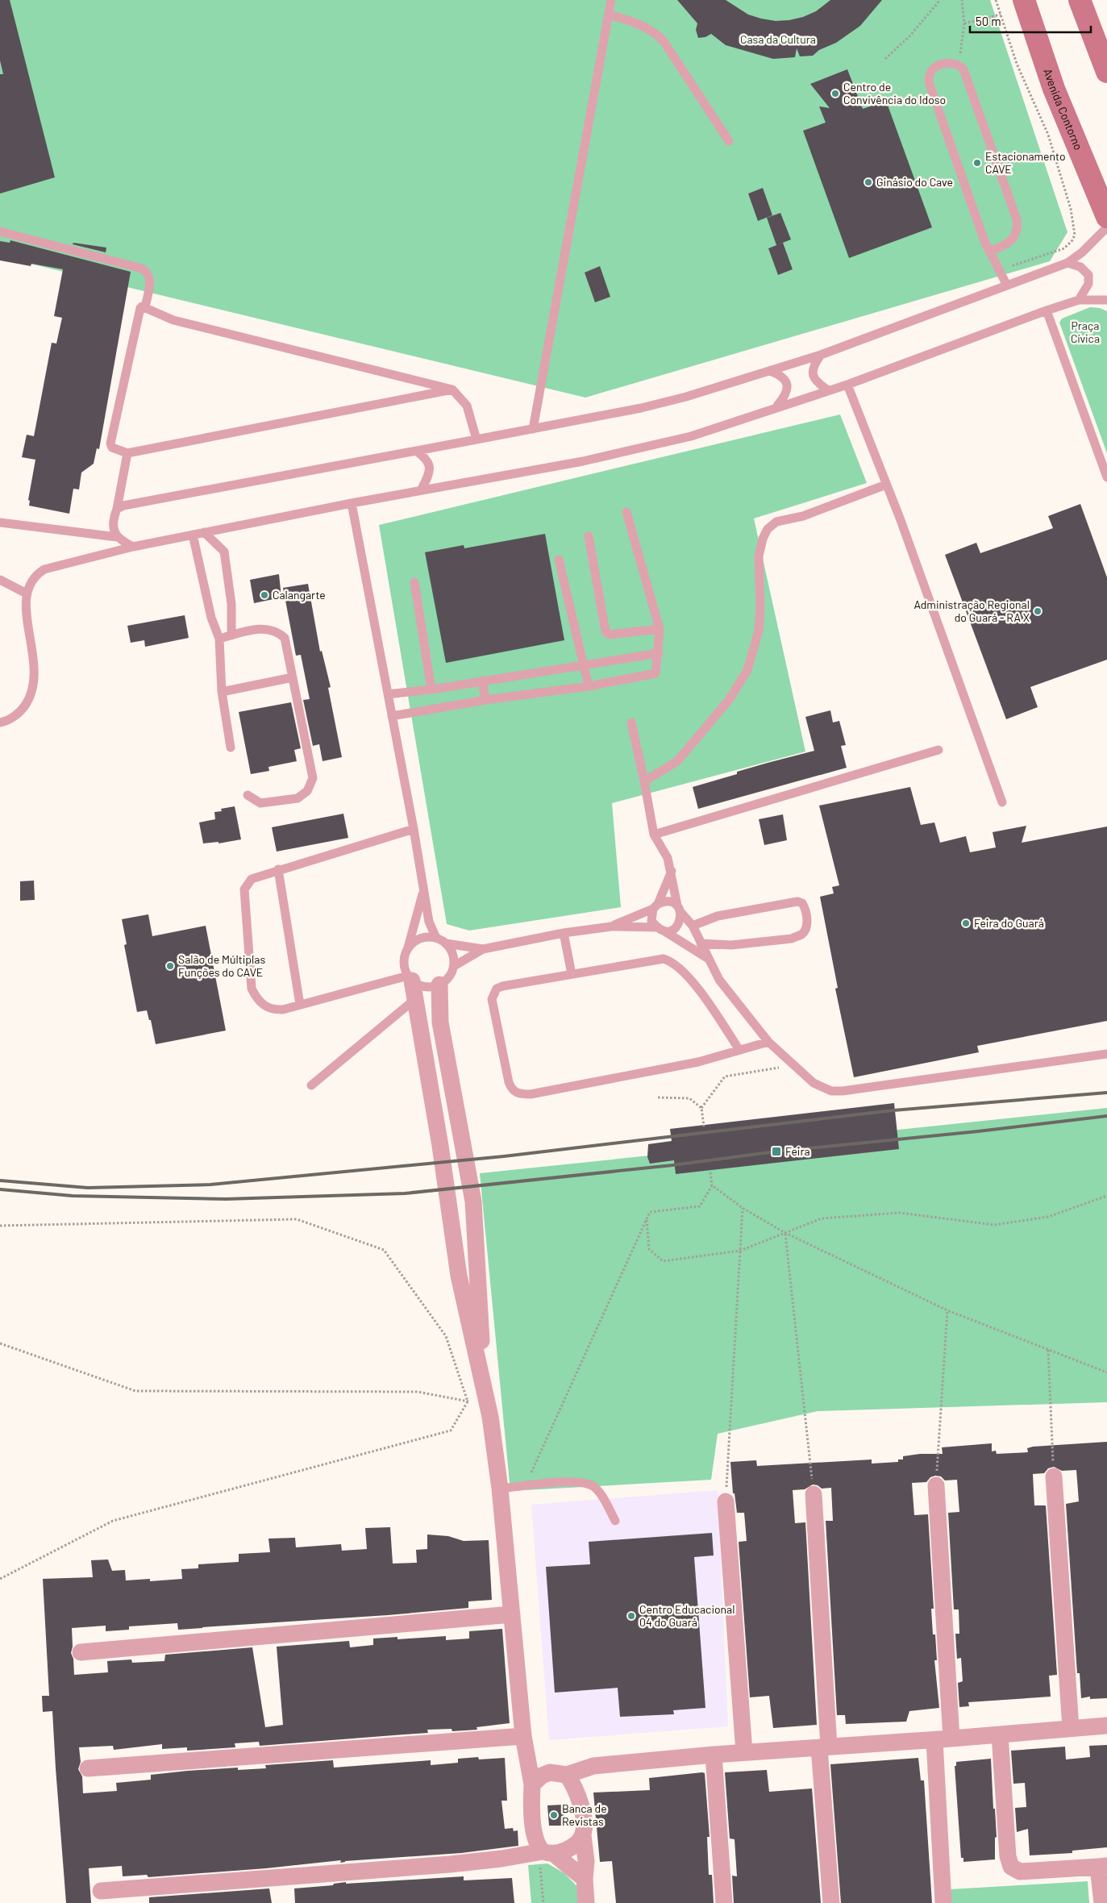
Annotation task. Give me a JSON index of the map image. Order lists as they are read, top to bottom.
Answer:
{
  "streets": {
    "main road": ["Avenida Contorno"]
  },
  "parks": ["Casa da Cultura", "Praça Cívica"],
  "places": {
    "other": [
      "Centro de Convivência do Idoso",
      "Estacionamento CAVE",
      "Ginásio do Cave",
      "Calangarte",
      "Administração Regional do Guará - RA X",
      "Feira do Guará",
      "Salão de Múltiplas Funções do CAVE",
      "Centro Educacional 04 do Guará",
      "Banca de Revistas"
    ],
    "transit": ["Feira"]
  },
  "scale_bar": "50 m"
}
